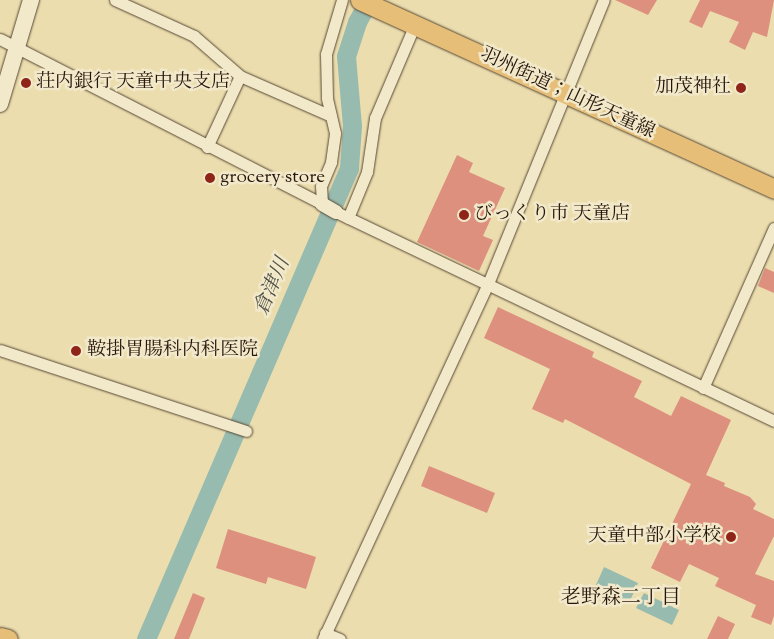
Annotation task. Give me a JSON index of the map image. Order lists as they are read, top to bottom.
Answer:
{
  "streets": {
    "main road": ["羽州街道；山形天童線"]
  },
  "districts": ["老野森二丁目"],
  "water": ["倉津川"],
  "places": [
    "荘内銀行 天童中央支店",
    "加茂神社",
    "grocery store",
    "びっくり市 天童店",
    "鞍掛胃腸科内科医院",
    "天童中部小学校"
  ]
}
